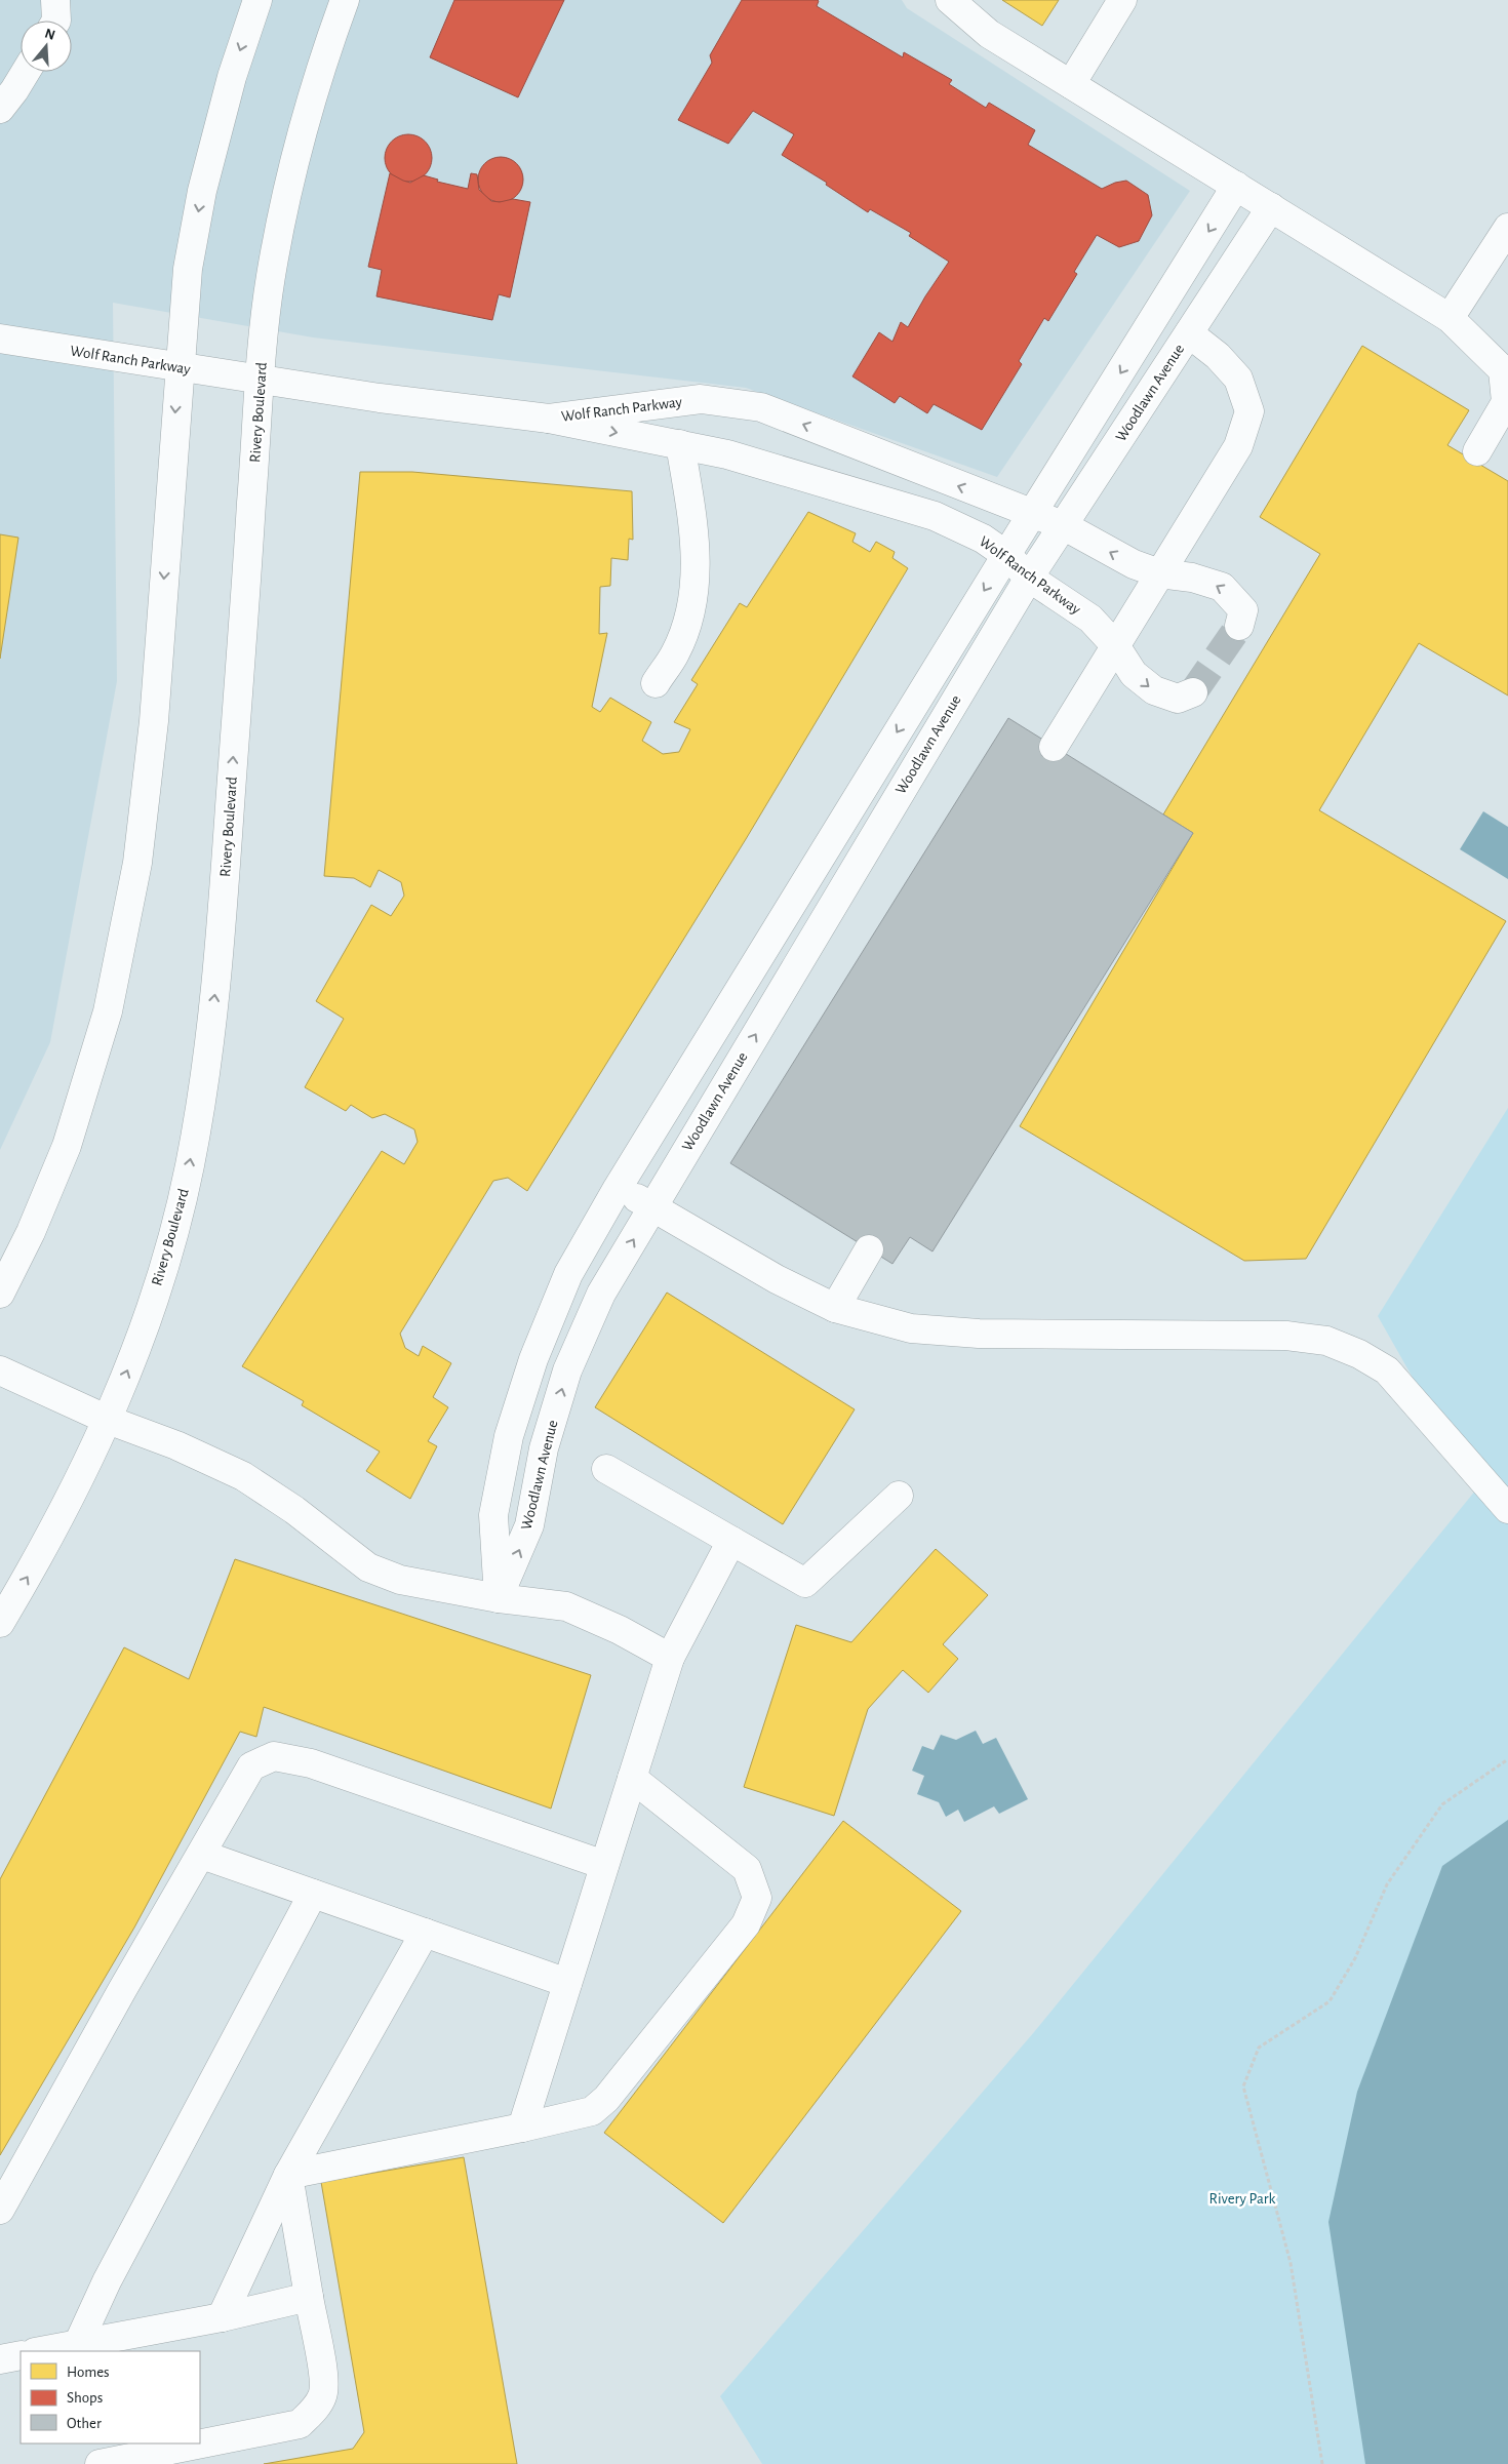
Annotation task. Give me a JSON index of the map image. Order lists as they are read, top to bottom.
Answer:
{
  "streets": {
    "street": ["Wolf Ranch Parkway", "Woodlawn Avenue", "Rivery Boulevard"]
  },
  "crossings": [
    ["Wolf Ranch Parkway", "Woodlawn Avenue"],
    ["Wolf Ranch Parkway", "Rivery Boulevard"]
  ],
  "parks": ["Rivery Park"],
  "legend": ["Homes", "Shops", "Other"],
  "north": "top"
}
